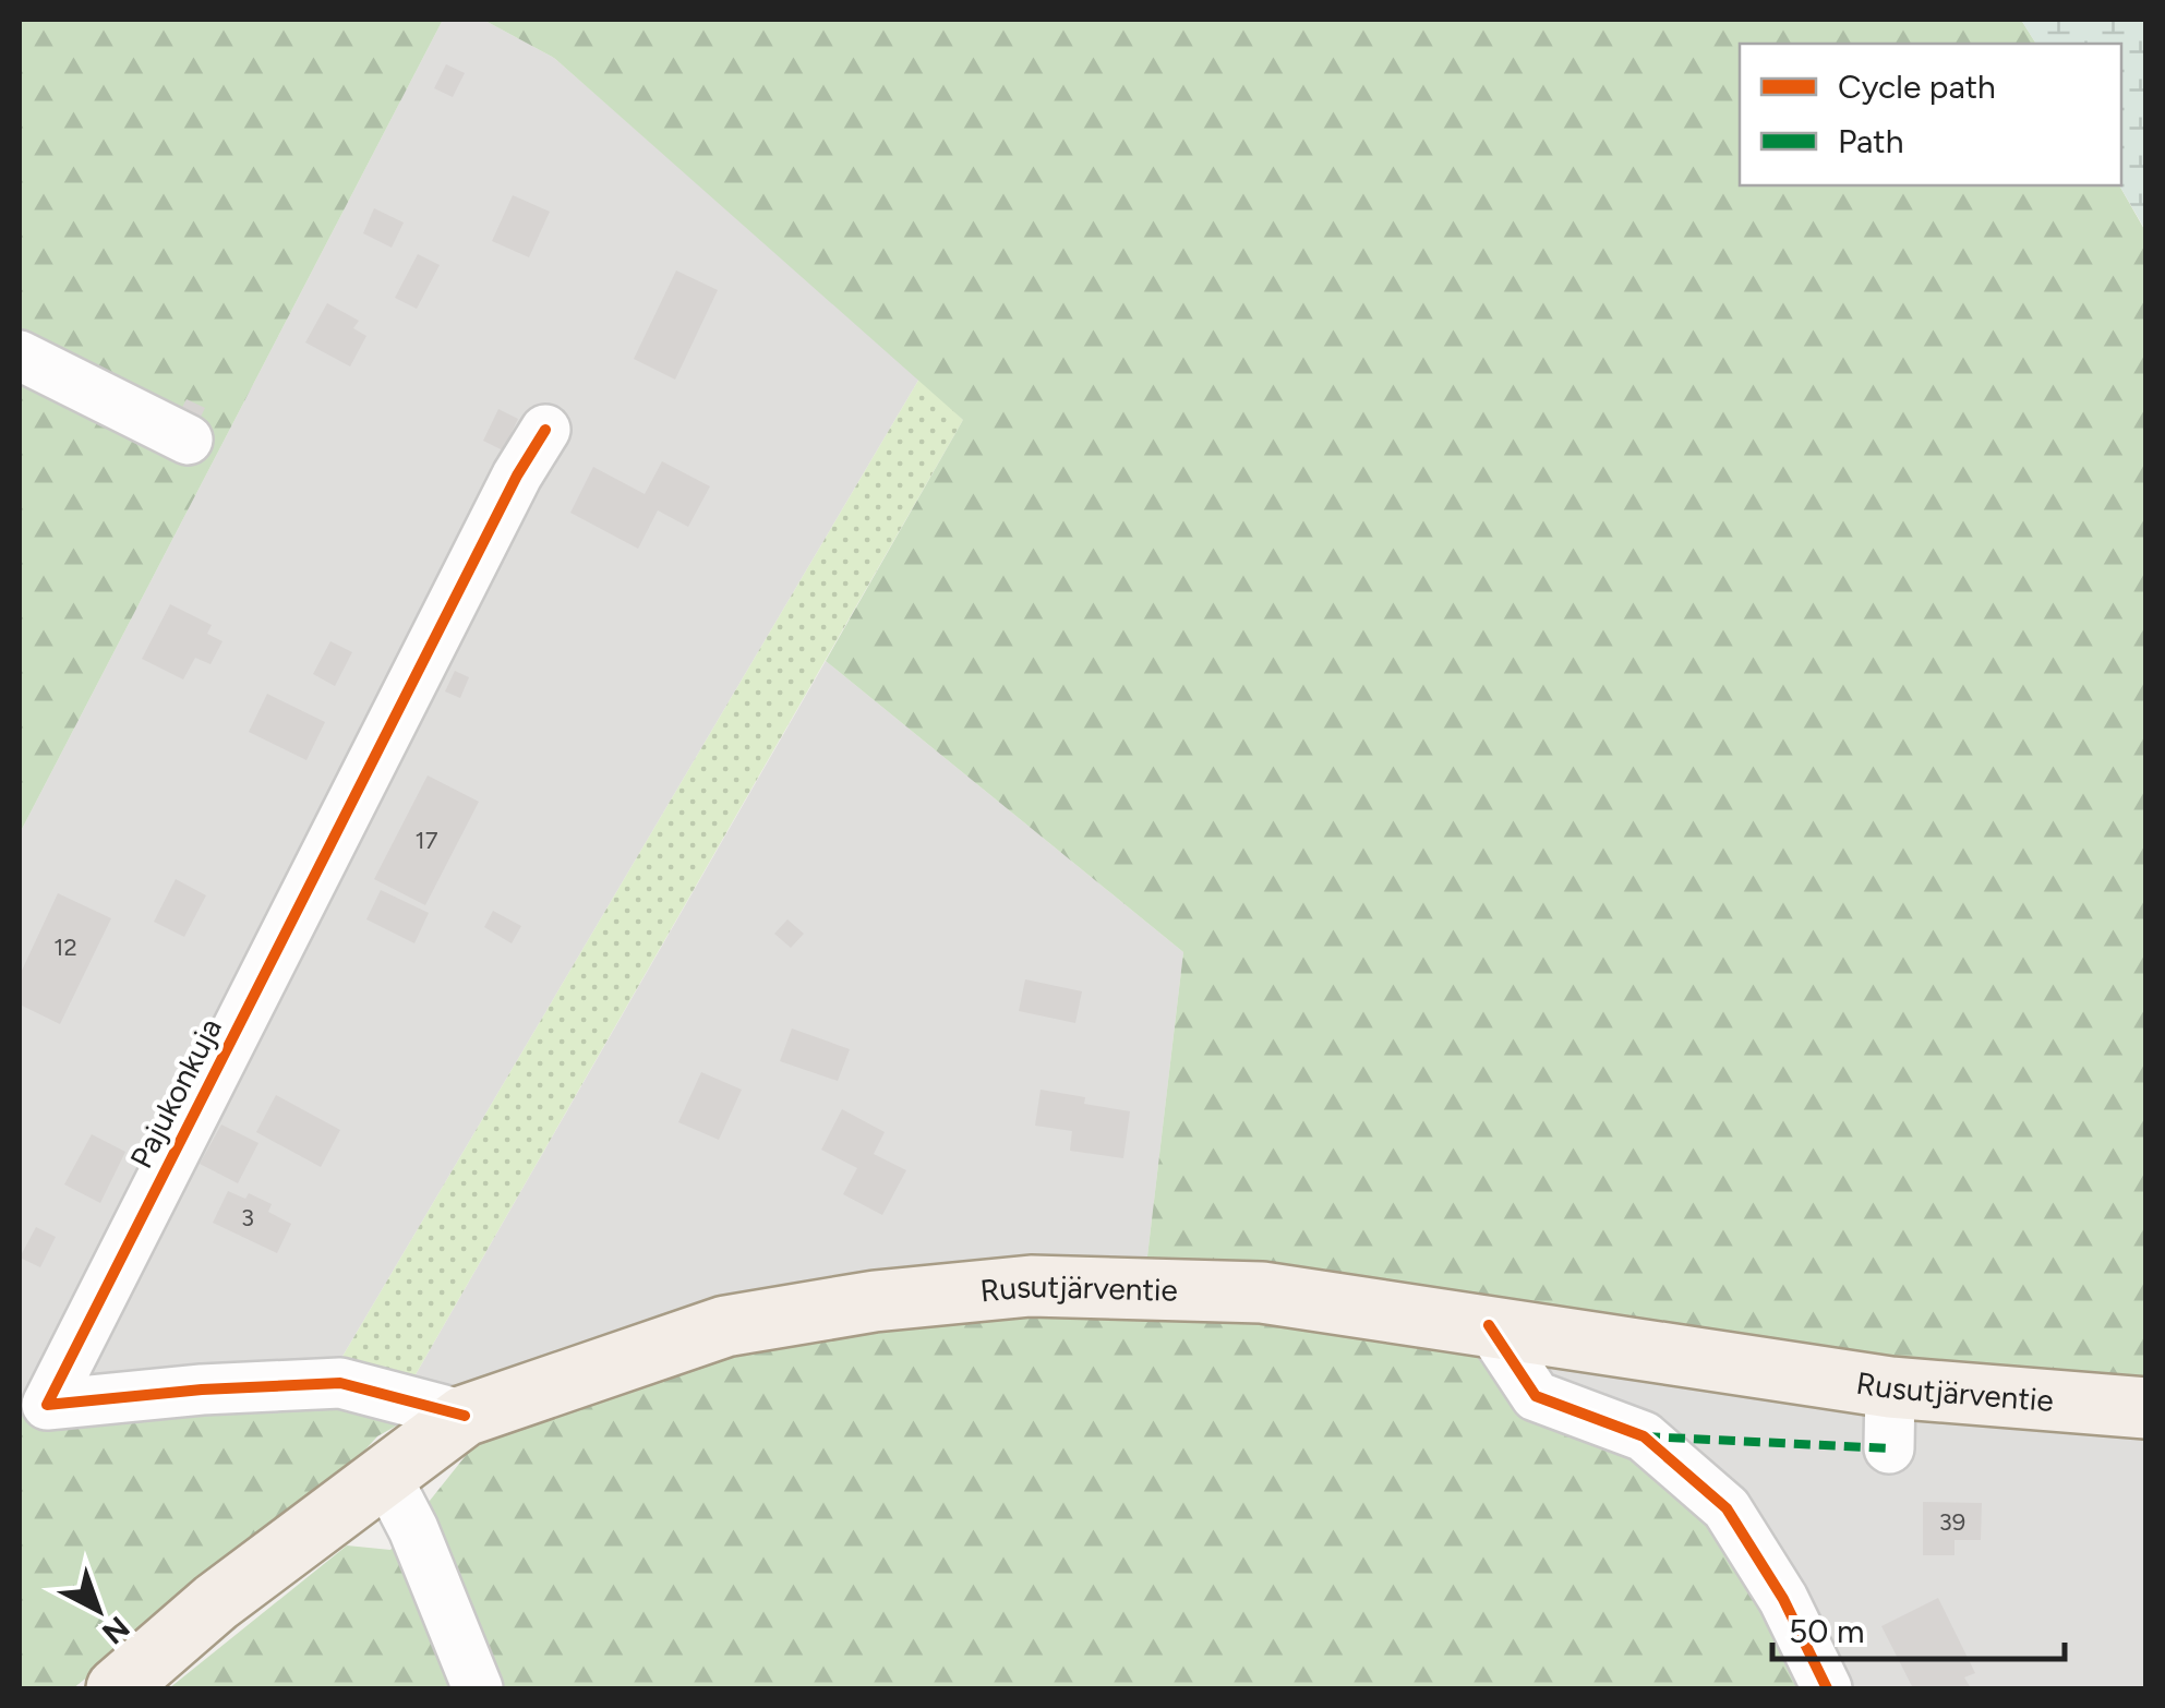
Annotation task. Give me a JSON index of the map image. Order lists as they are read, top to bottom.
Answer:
{
  "streets": {
    "main road": ["Rusutjärventie"],
    "street": ["Pajukonkuja"]
  },
  "crossings": [
    ["Pajukonkuja", "Rusutjärventie"]
  ],
  "house_numbers": [
    "17",
    "12",
    "3",
    "39"
  ],
  "legend": ["Cycle path", "Path"],
  "scale_bar": "50 m",
  "north": "bottom right"
}
